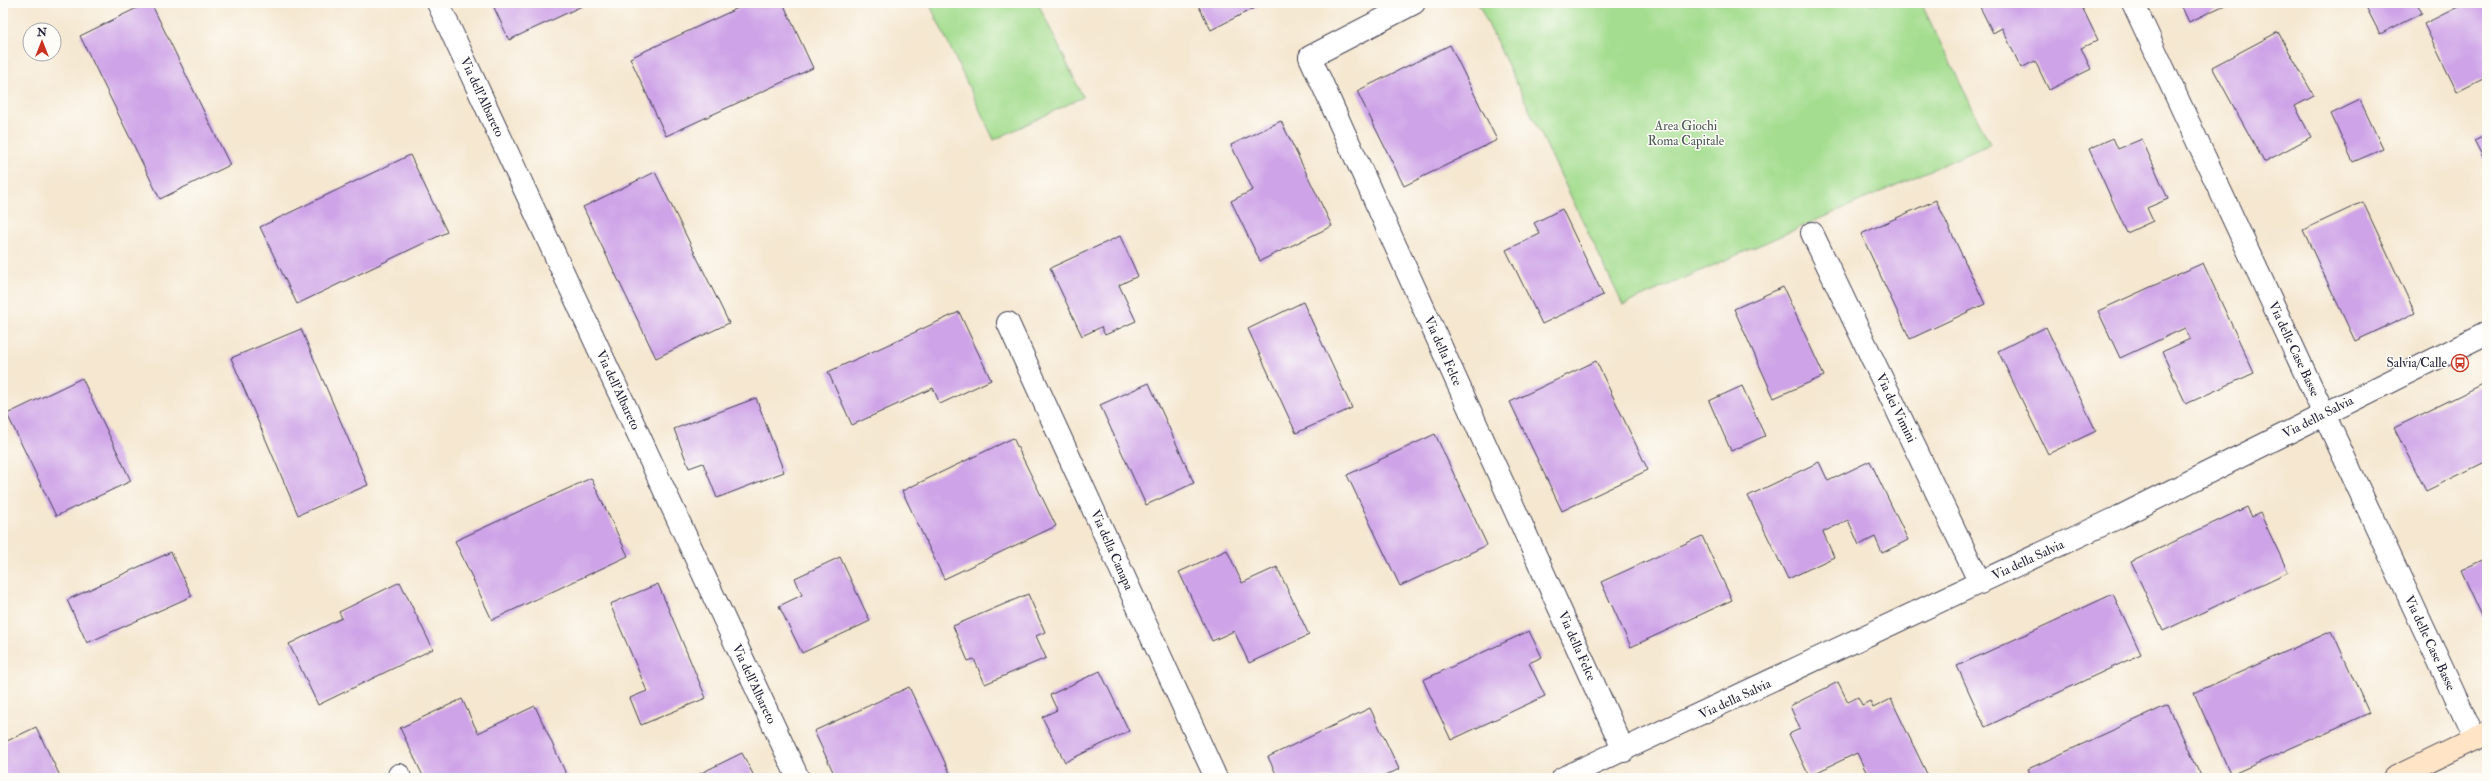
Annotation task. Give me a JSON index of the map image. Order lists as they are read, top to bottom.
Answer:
{
  "streets": {
    "street": [
      "Via dell'Albareto",
      "Via delle Case Basse",
      "Via della Felce",
      "Via dei Vimini",
      "Via della Salvia",
      "Via della Canapa"
    ]
  },
  "crossings": [
    ["Via delle Case Basse", "Via della Salvia"],
    ["Via della Felce", "Via della Salvia"],
    ["Via dei Vimini", "Via della Salvia"]
  ],
  "parks": ["Area Giochi Roma Capitale"],
  "places": {
    "bus stop": ["Salvia/Calle"]
  },
  "north": "top"
}
